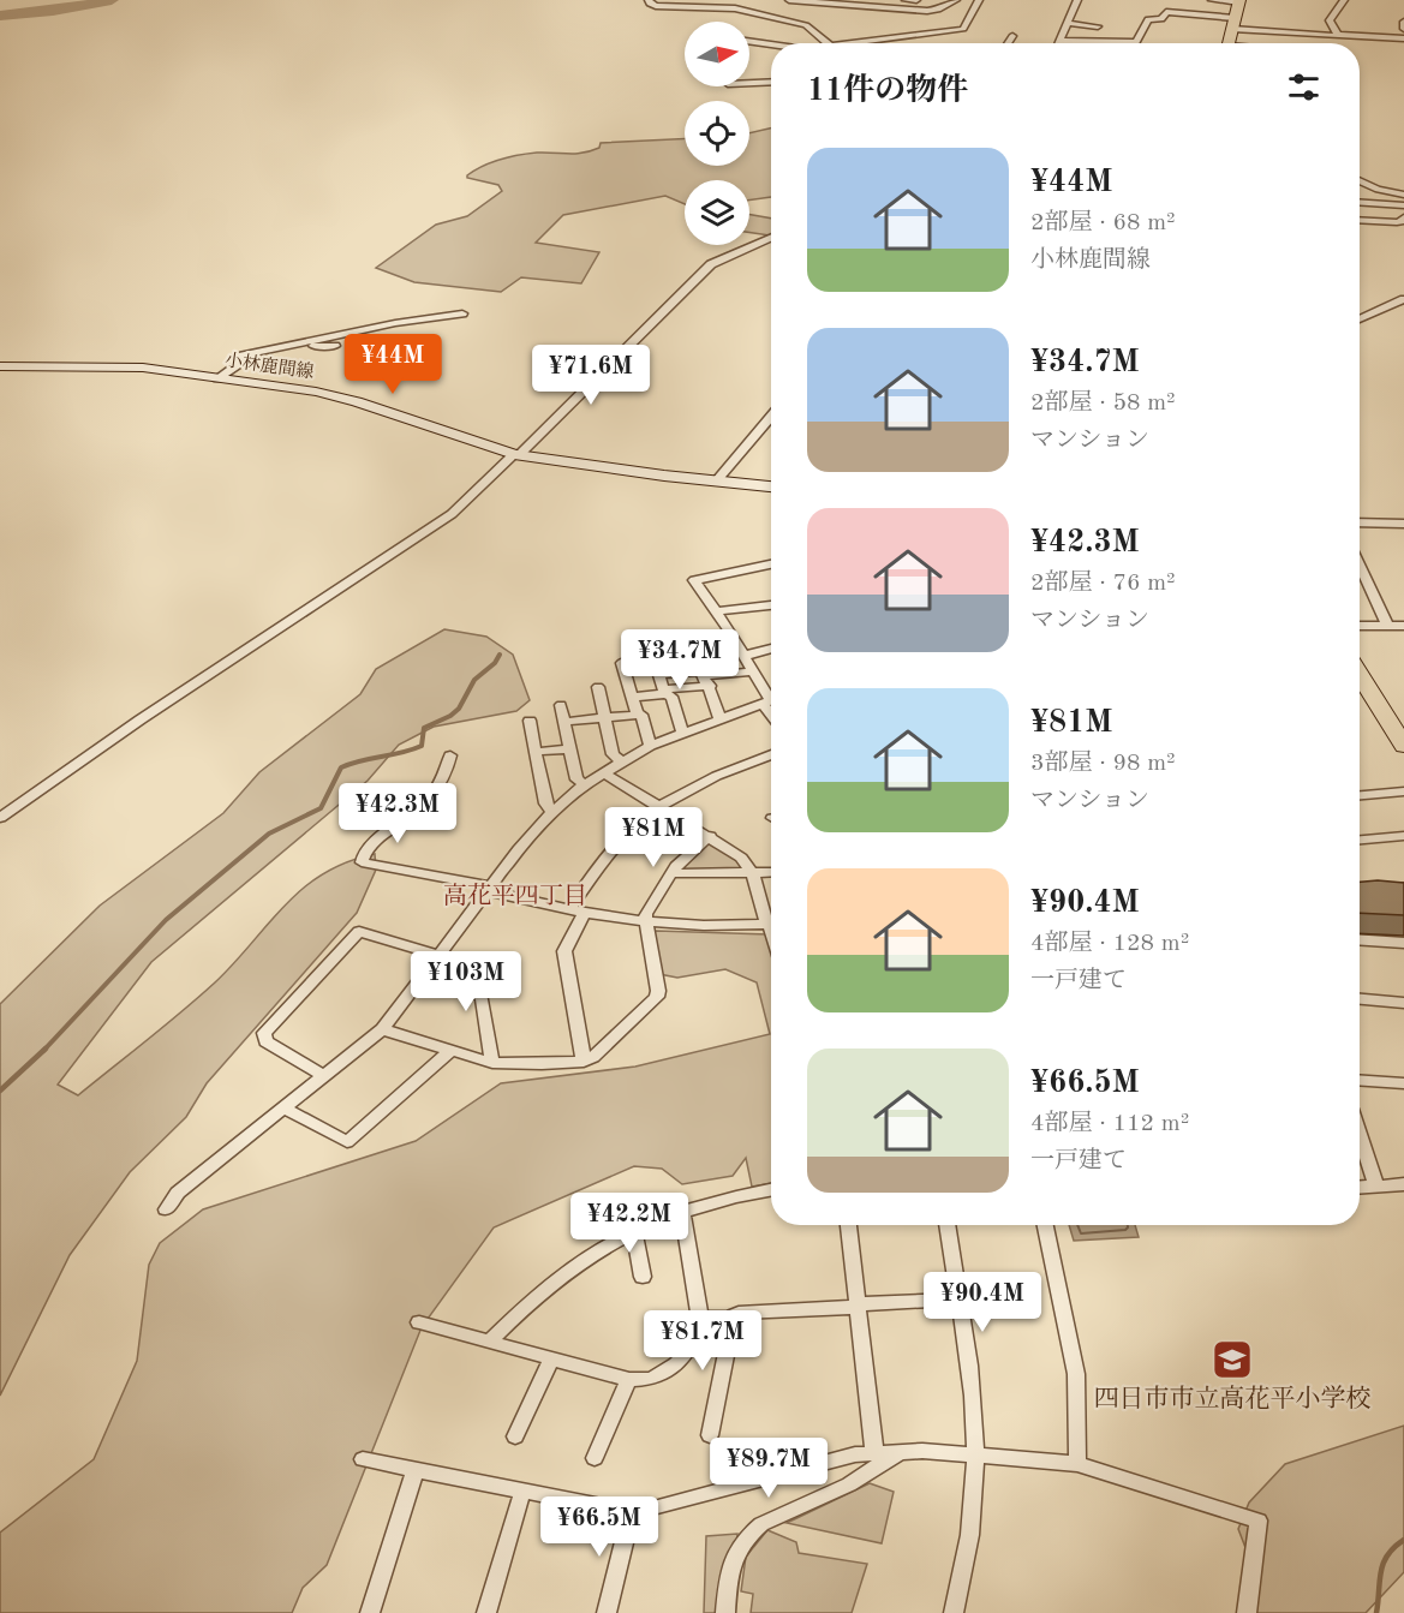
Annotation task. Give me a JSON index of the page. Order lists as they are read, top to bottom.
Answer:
{
  "streets": {
    "main road": ["小林鹿間線"]
  },
  "districts": ["高花平四丁目"],
  "places": {
    "school or university": ["四日市市立高花平小学校"]
  },
  "north": "right",
  "page": {
    "heading": "11件の物件",
    "list": [
      {
        "name": "¥44M",
        "note": "2部屋 · 68 m² · 小林鹿間線"
      },
      {
        "name": "¥34.7M",
        "note": "2部屋 · 58 m² · マンション"
      },
      {
        "name": "¥42.3M",
        "note": "2部屋 · 76 m² · マンション"
      },
      {
        "name": "¥81M",
        "note": "3部屋 · 98 m² · マンション"
      },
      {
        "name": "¥90.4M",
        "note": "4部屋 · 128 m² · 一戸建て"
      },
      {
        "name": "¥66.5M",
        "note": "4部屋 · 112 m² · 一戸建て"
      }
    ],
    "price": [
      "¥44M",
      "¥71.6M",
      "¥34.7M",
      "¥42.3M",
      "¥81M",
      "¥103M",
      "¥42.2M",
      "¥90.4M",
      "¥81.7M",
      "¥89.7M",
      "¥66.5M"
    ]
  }
}
